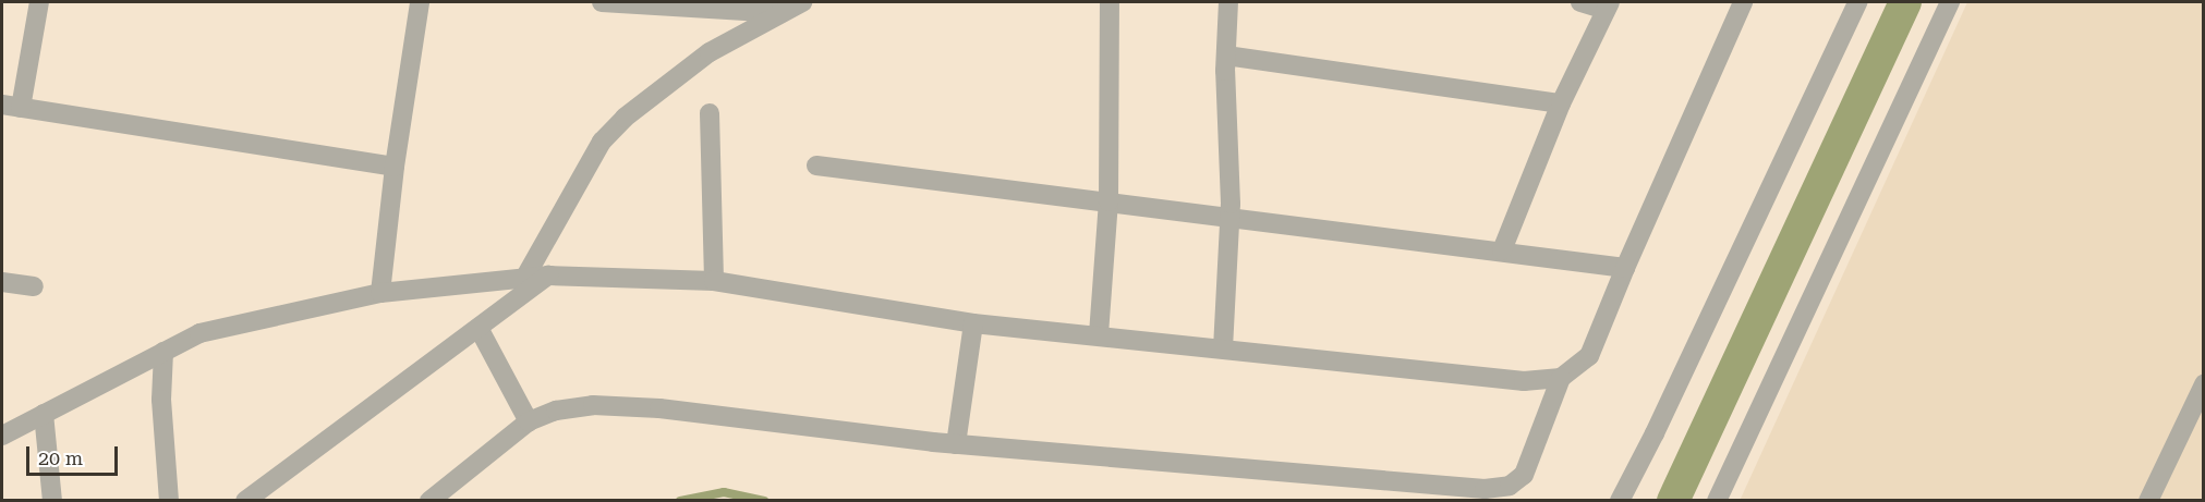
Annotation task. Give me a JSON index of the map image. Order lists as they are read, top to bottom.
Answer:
{
  "scale_bar": "20 m"
}
